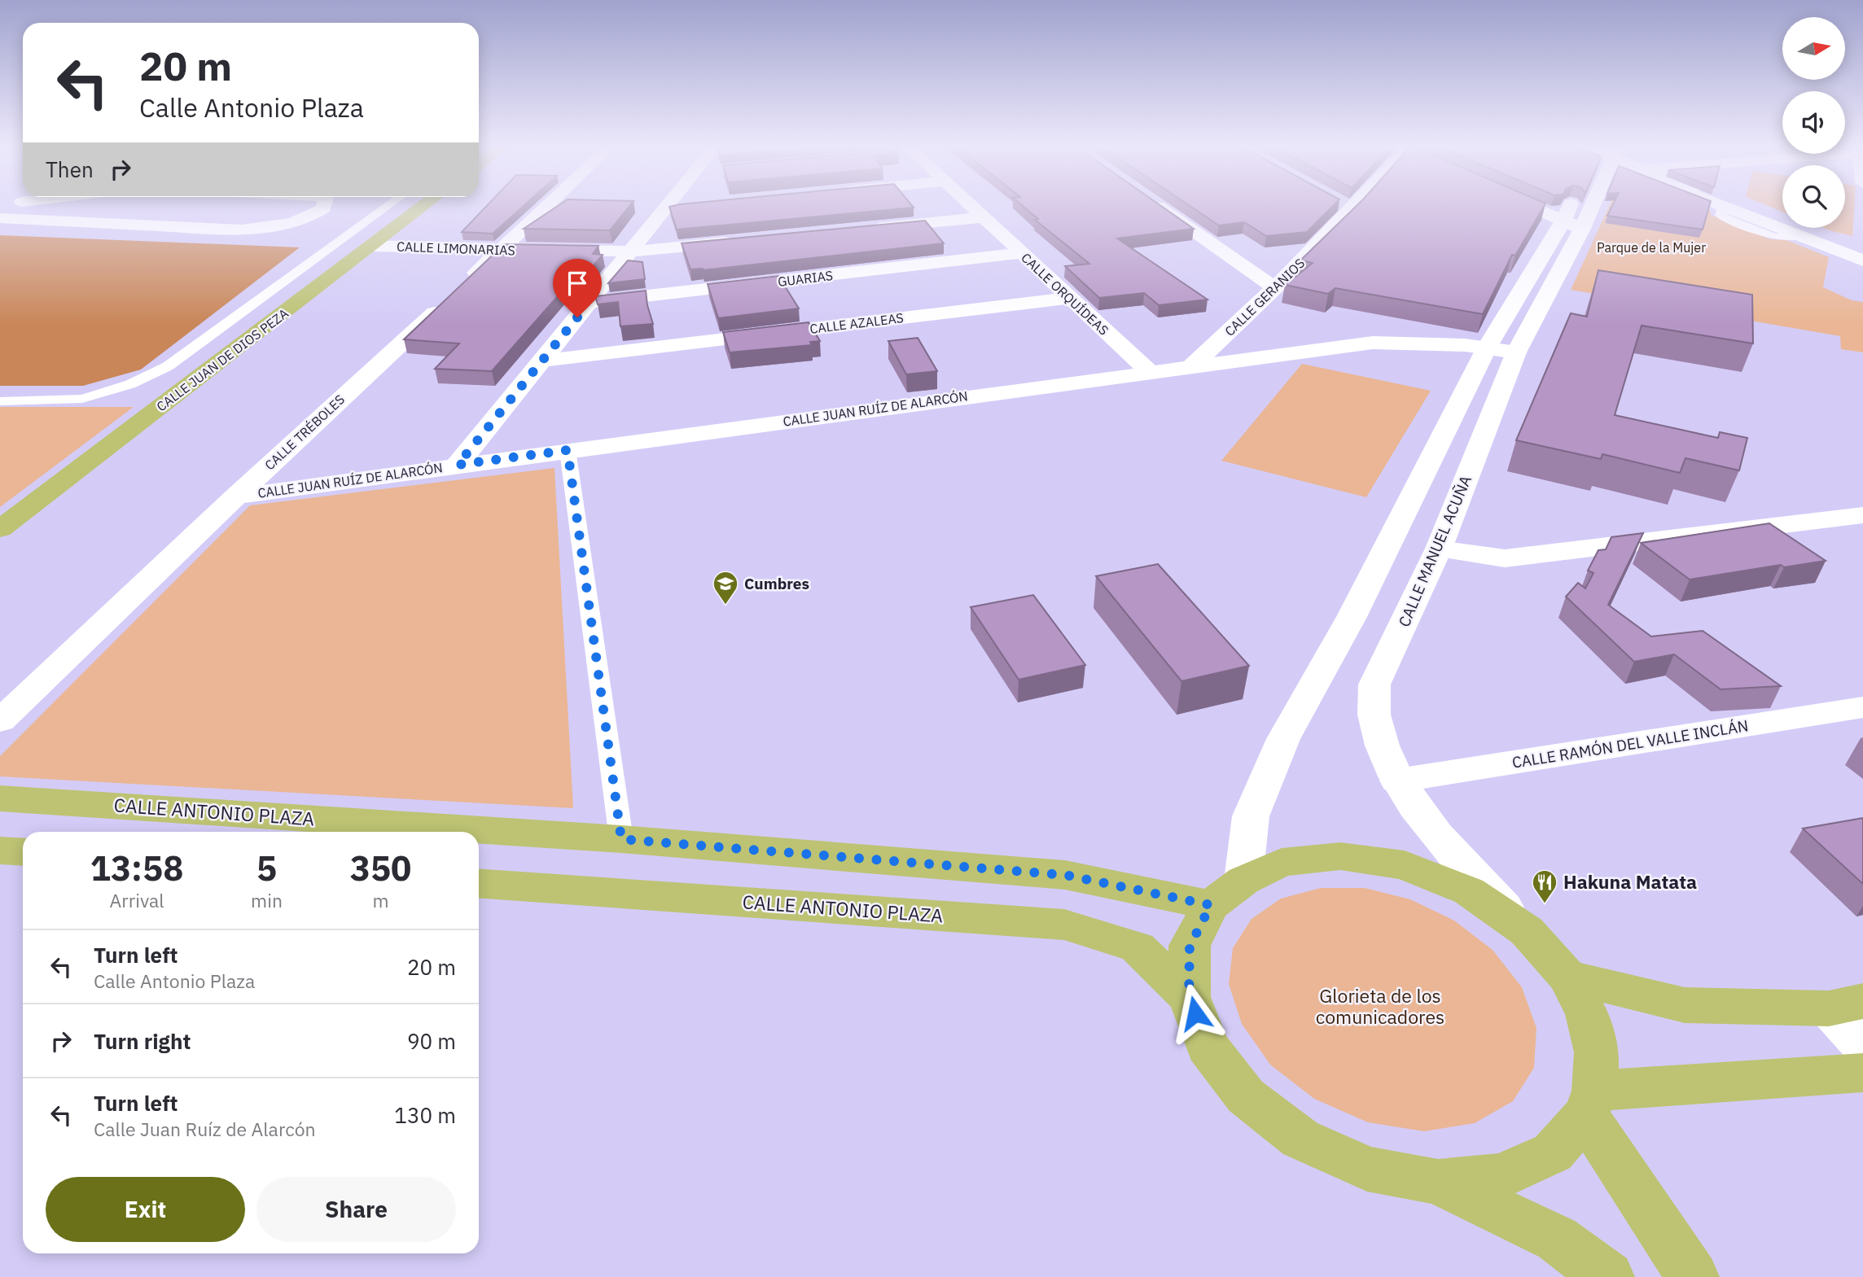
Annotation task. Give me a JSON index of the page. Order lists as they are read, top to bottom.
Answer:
{
  "streets": {
    "main road": ["CALLE JUAN DE DIOS PEZA", "CALLE ANTONIO PLAZA"],
    "street": [
      "CALLE LIMONARIAS",
      "GUARIAS",
      "CALLE ORQUÍDEAS",
      "CALLE GERANIOS",
      "CALLE AZALEAS",
      "CALLE JUAN RUÍZ DE ALARCÓN",
      "CALLE TRÉBOLES",
      "CALLE MANUEL ACUÑA",
      "CALLE RAMÓN DEL VALLE INCLÁN"
    ]
  },
  "crossings": [
    ["CALLE LIMONARIAS", "CALLE JUAN DE DIOS PEZA"],
    ["CALLE LIMONARIAS", "CALLE TRÉBOLES"],
    ["GUARIAS", "CALLE ORQUÍDEAS"],
    ["CALLE ORQUÍDEAS", "CALLE AZALEAS"],
    ["CALLE ORQUÍDEAS", "CALLE JUAN RUÍZ DE ALARCÓN"],
    ["CALLE GERANIOS", "CALLE JUAN RUÍZ DE ALARCÓN"],
    ["CALLE JUAN RUÍZ DE ALARCÓN", "CALLE TRÉBOLES"],
    ["CALLE JUAN RUÍZ DE ALARCÓN", "CALLE MANUEL ACUÑA"],
    ["CALLE MANUEL ACUÑA", "CALLE RAMÓN DEL VALLE INCLÁN"],
    ["CALLE MANUEL ACUÑA", "CALLE ANTONIO PLAZA"]
  ],
  "parks": ["Parque de la Mujer", "Glorieta de los comunicadores"],
  "places": {
    "school or university": ["Cumbres"],
    "restaurant": ["Hakuna Matata"]
  },
  "north": "right",
  "page": {
    "turn": ["20 m", "Calle Antonio Plaza"],
    "then": "Then",
    "eta": [
      "13:58",
      "Arrival",
      "5",
      "min",
      "350",
      "m"
    ],
    "list": [
      {
        "name": "Turn left",
        "note": "Calle Antonio Plaza",
        "value": "20 m"
      },
      {
        "name": "Turn right",
        "value": "90 m"
      },
      {
        "name": "Turn left",
        "note": "Calle Juan Ruíz de Alarcón",
        "value": "130 m"
      }
    ],
    "buttons": ["Exit", "Share"]
  }
}
